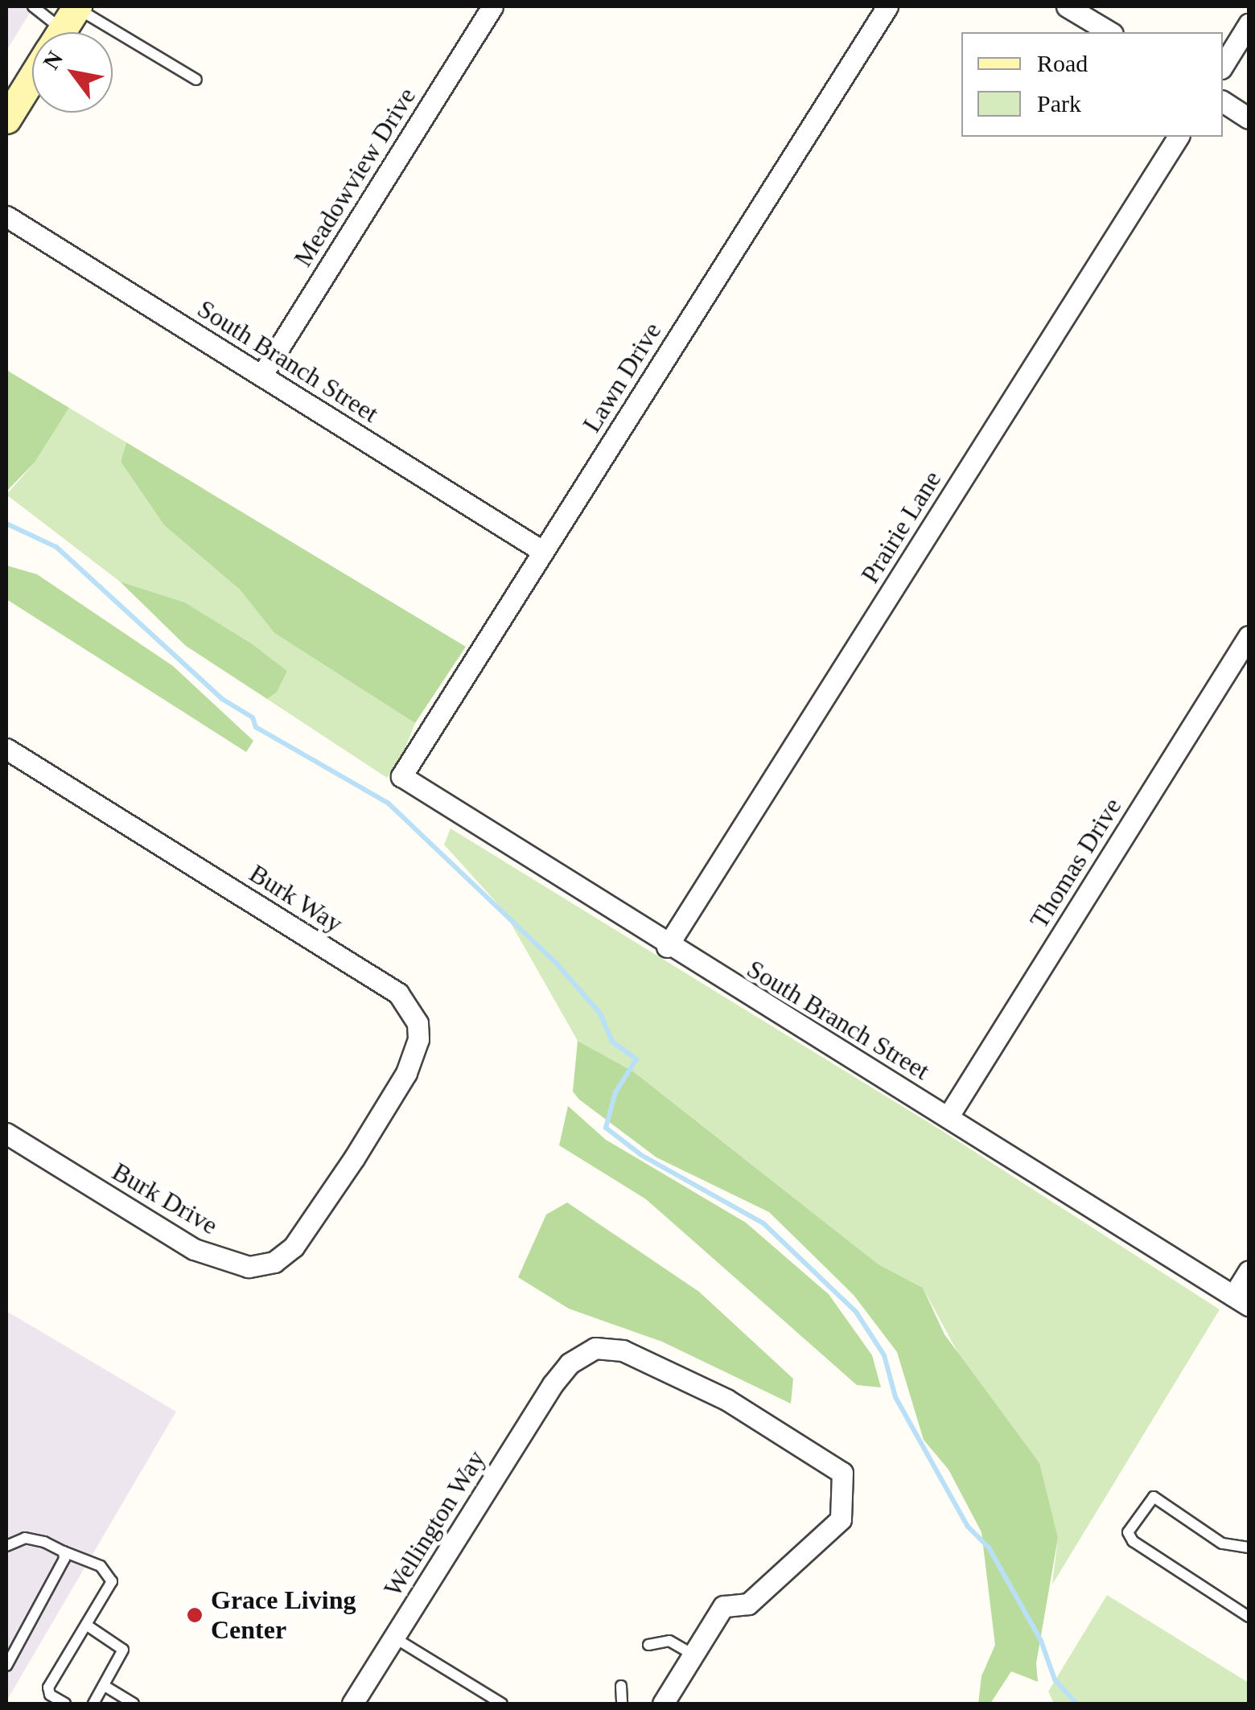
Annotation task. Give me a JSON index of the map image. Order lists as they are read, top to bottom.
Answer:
{
  "streets": {
    "street": [
      "Meadowview Drive",
      "South Branch Street",
      "Lawn Drive",
      "Prairie Lane",
      "Thomas Drive",
      "Burk Way",
      "Burk Drive",
      "Wellington Way"
    ]
  },
  "crossings": [
    ["Meadowview Drive", "South Branch Street"],
    ["South Branch Street", "Lawn Drive"],
    ["South Branch Street", "Prairie Lane"],
    ["South Branch Street", "Thomas Drive"],
    ["Burk Way", "Burk Drive"]
  ],
  "places": ["Grace Living Center"],
  "legend": ["Road", "Park"],
  "north": "top left"
}
